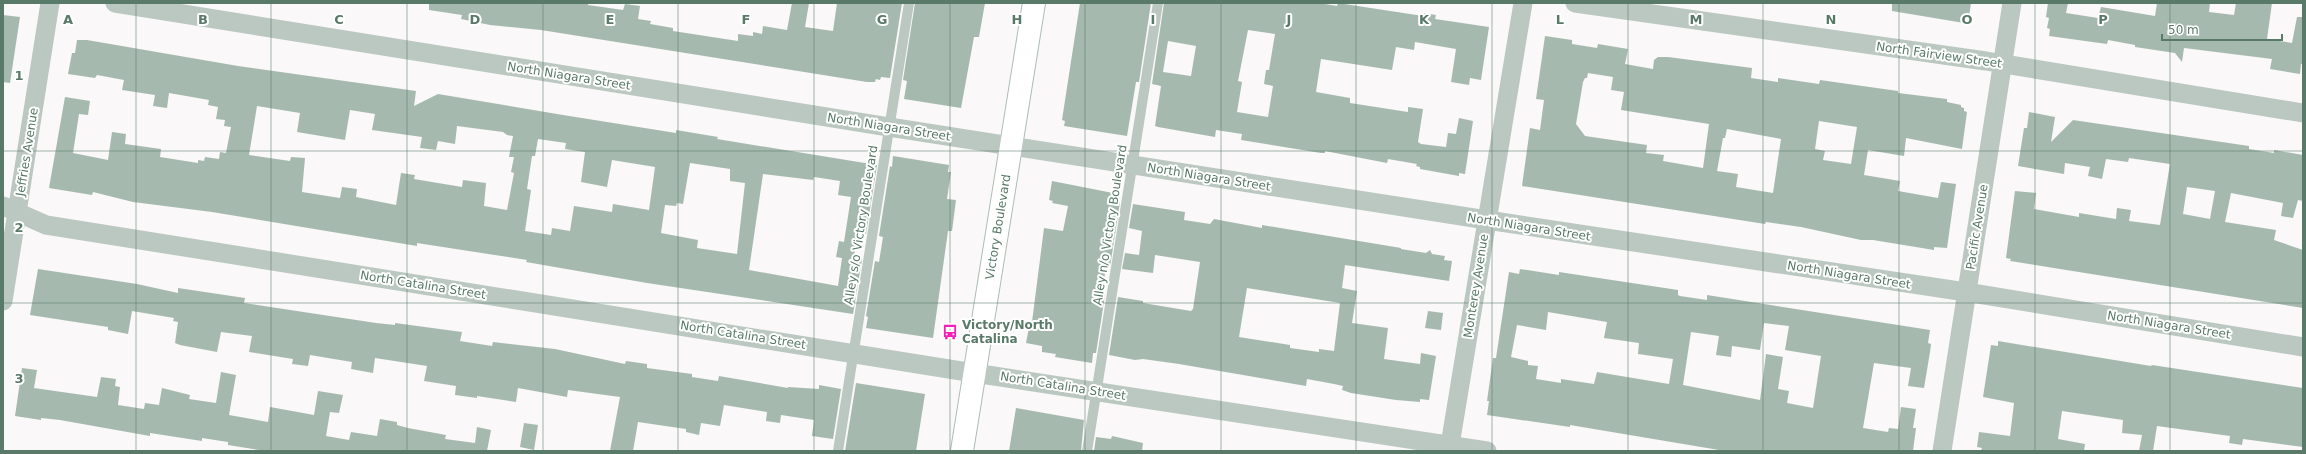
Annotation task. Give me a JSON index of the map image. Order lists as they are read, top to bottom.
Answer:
{
  "streets": {
    "main road": ["Victory Boulevard"],
    "street": [
      "North Fairview Street",
      "North Niagara Street",
      "Jeffries Avenue",
      "Pacific Avenue",
      "North Catalina Street",
      "Monterey Avenue"
    ],
    "lane": ["Alley s/o Victory Boulevard", "Alley n/o Victory Boulevard"]
  },
  "crossings": [
    ["North Fairview Street", "Pacific Avenue"],
    ["North Niagara Street", "Alley s/o Victory Boulevard"],
    ["North Niagara Street", "Alley n/o Victory Boulevard"],
    ["North Niagara Street", "Victory Boulevard"],
    ["North Niagara Street", "Pacific Avenue"],
    ["North Niagara Street", "Monterey Avenue"],
    ["Jeffries Avenue", "North Catalina Street"],
    ["Alley s/o Victory Boulevard", "North Catalina Street"],
    ["Alley n/o Victory Boulevard", "North Catalina Street"],
    ["Victory Boulevard", "North Catalina Street"],
    ["North Catalina Street", "Monterey Avenue"]
  ],
  "places": {
    "bus stop": ["Victory/North Catalina"]
  },
  "scale_bar": "50 m",
  "grid": {
    "columns": [
      "A",
      "B",
      "C",
      "D",
      "E",
      "F",
      "G",
      "H",
      "I",
      "J",
      "K",
      "L",
      "M",
      "N",
      "O",
      "P"
    ],
    "rows": ["1", "2", "3"]
  }
}
